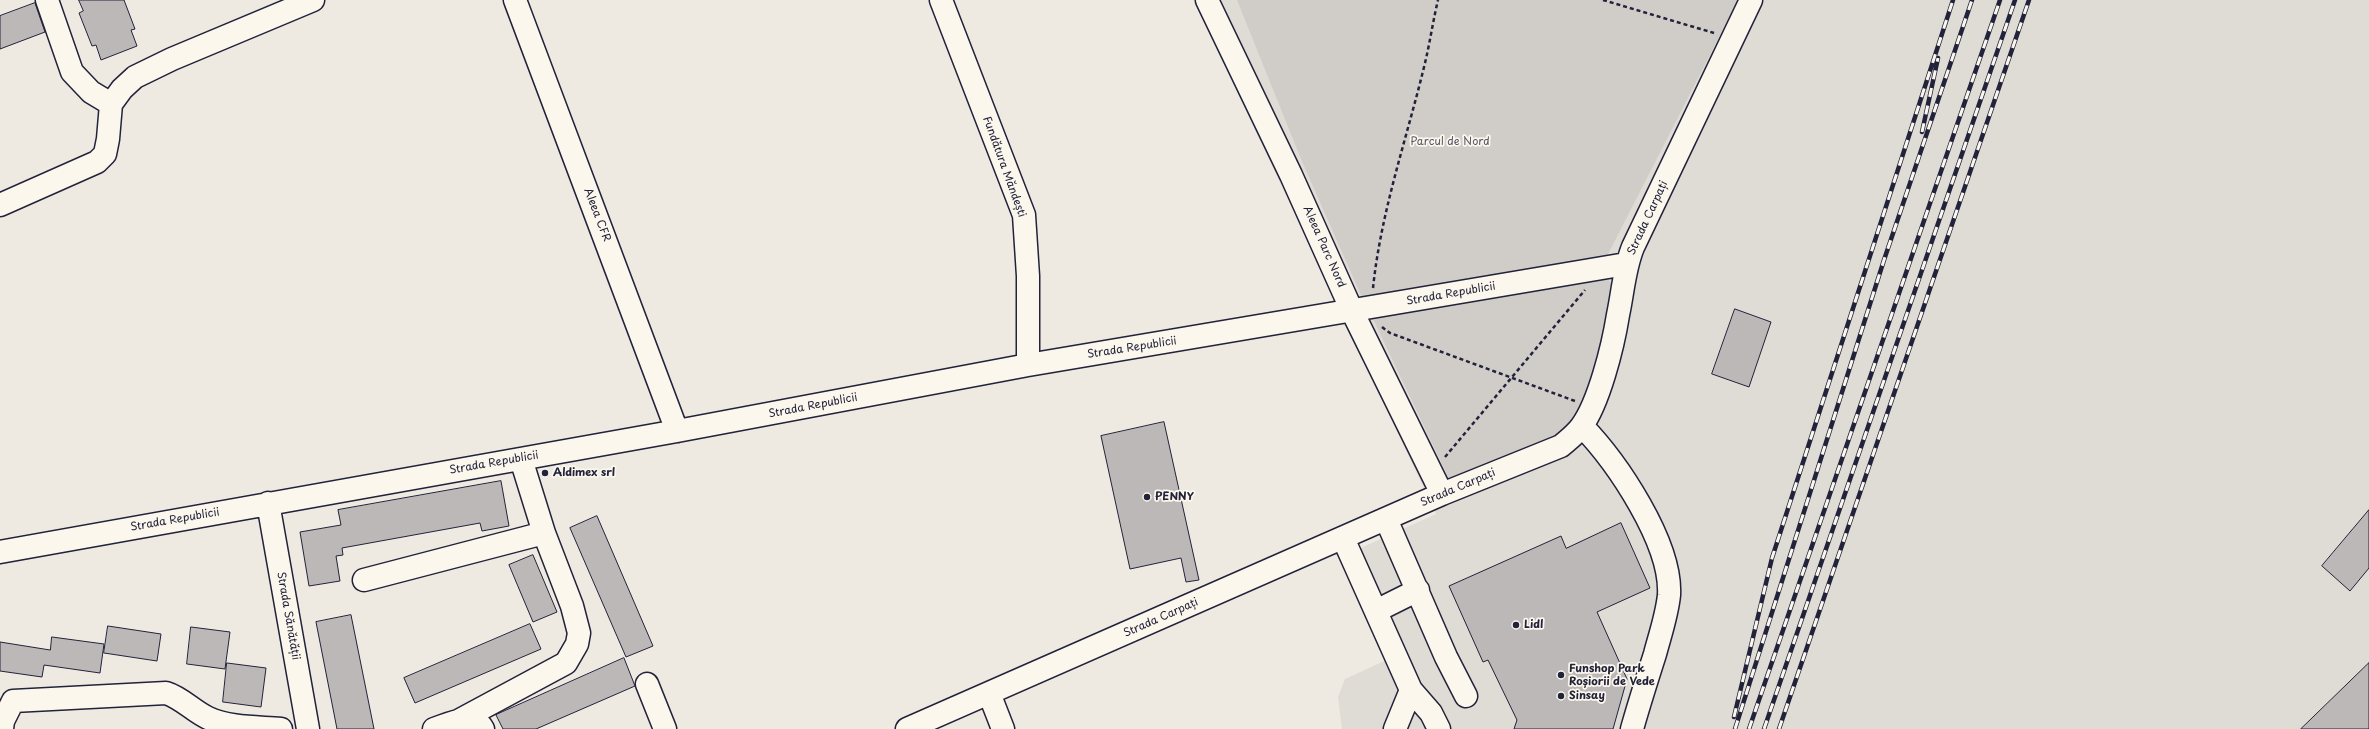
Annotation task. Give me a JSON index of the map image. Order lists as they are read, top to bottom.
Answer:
{
  "streets": {
    "street": [
      "Fundătura Măndești",
      "Aleea CFR",
      "Strada Carpați",
      "Aleea Parc Nord",
      "Strada Republicii",
      "Strada Sănătății"
    ]
  },
  "crossings": [
    ["Fundătura Măndești", "Strada Republicii"],
    ["Aleea CFR", "Strada Republicii"],
    ["Strada Carpați", "Aleea Parc Nord"],
    ["Strada Carpați", "Strada Republicii"],
    ["Aleea Parc Nord", "Strada Republicii"],
    ["Strada Republicii", "Strada Sănătății"]
  ],
  "parks": ["Parcul de Nord"],
  "places": [
    "Aldimex srl",
    "PENNY",
    "Lidl",
    "Funshop Park Roșiorii de Vede",
    "Sinsay"
  ]
}
